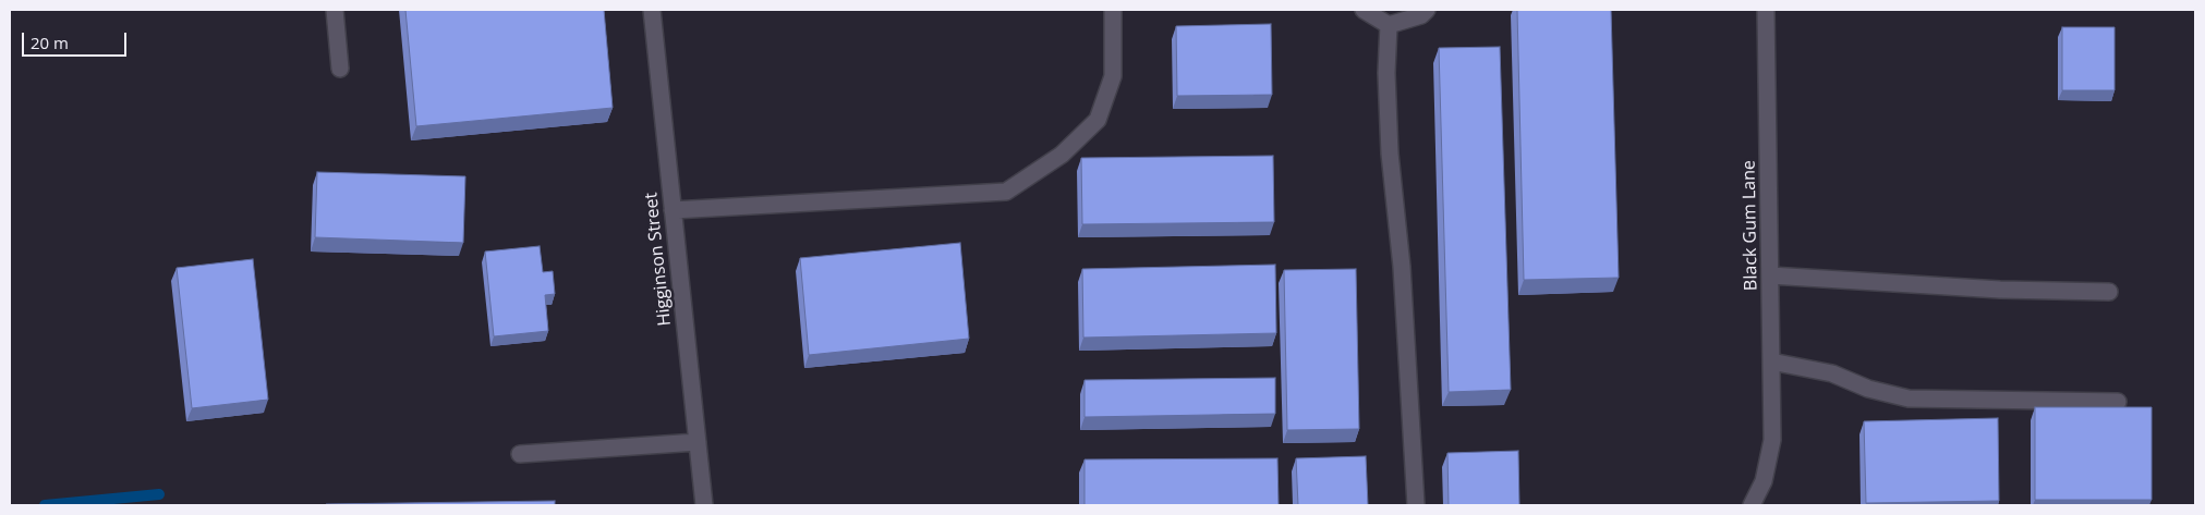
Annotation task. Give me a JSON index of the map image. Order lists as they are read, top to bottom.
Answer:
{
  "streets": {
    "street": ["Black Gum Lane", "Higginson Street"]
  },
  "scale_bar": "20 m"
}
